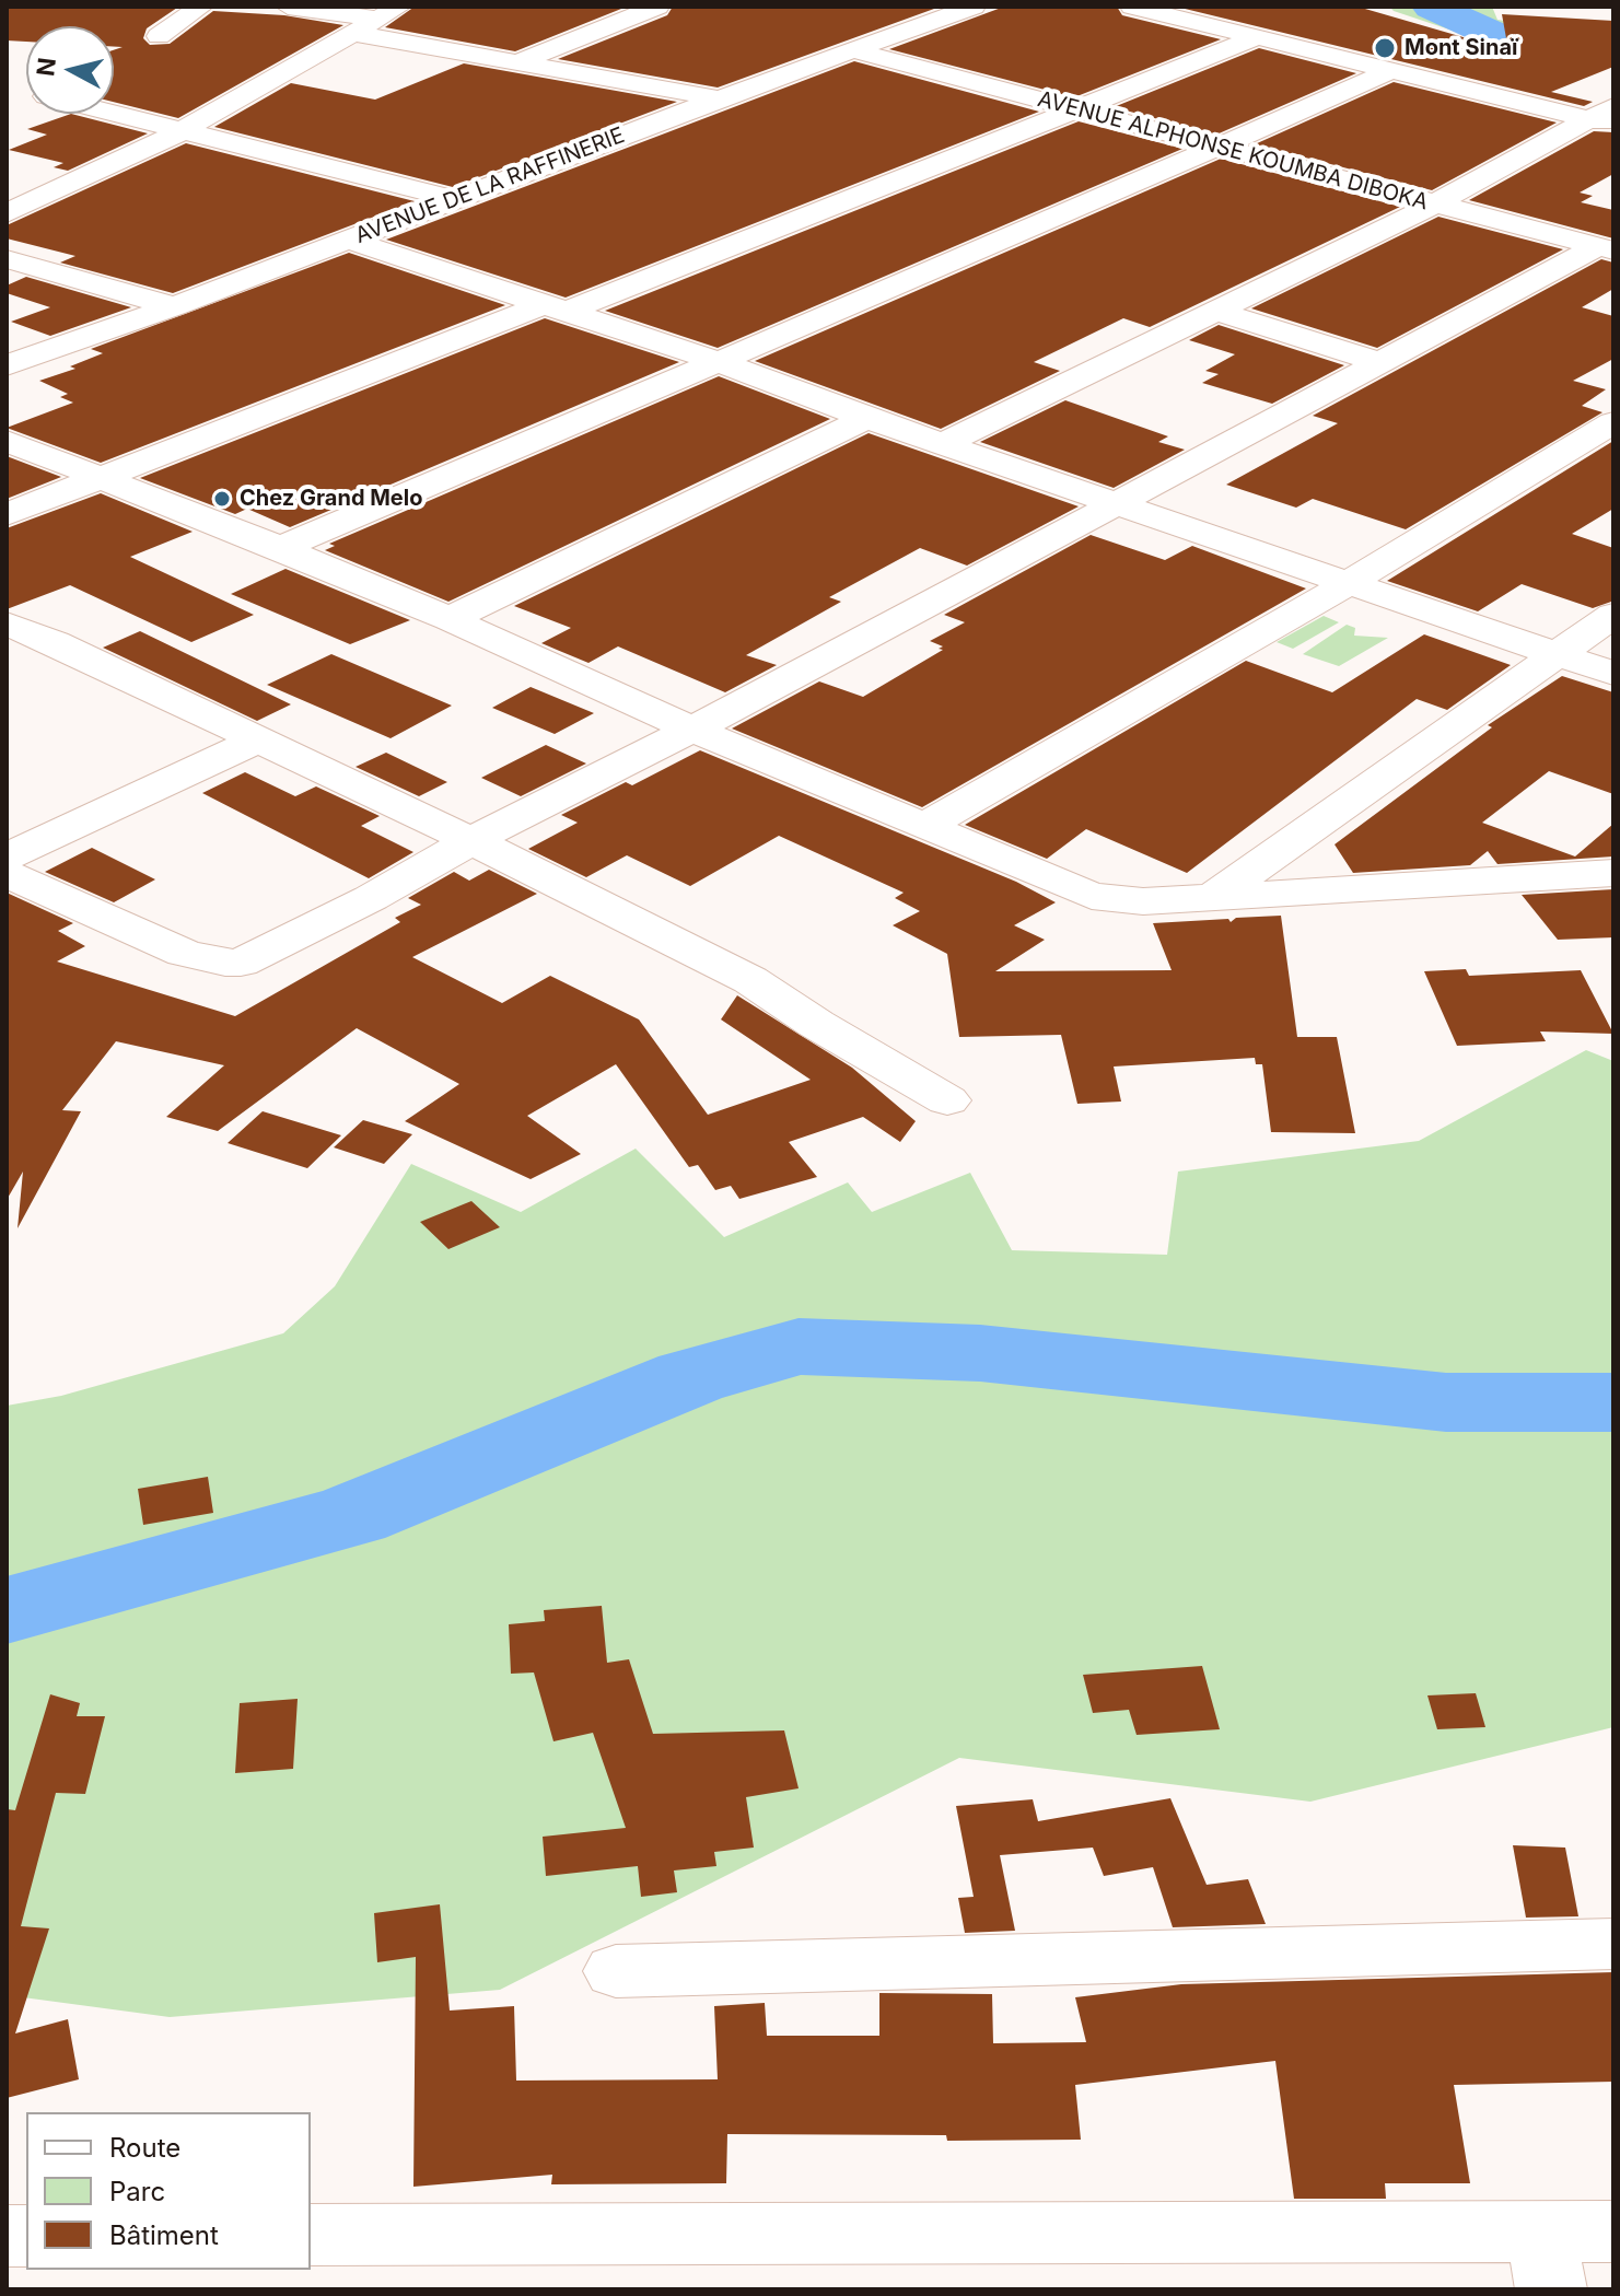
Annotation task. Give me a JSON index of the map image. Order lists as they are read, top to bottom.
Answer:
{
  "streets": {
    "street": ["AVENUE ALPHONSE KOUMBA DIBOKA", "AVENUE DE LA RAFFINERIE"]
  },
  "crossings": [
    ["AVENUE ALPHONSE KOUMBA DIBOKA", "AVENUE DE LA RAFFINERIE"]
  ],
  "places": ["Mont Sinaï", "Chez Grand Melo"],
  "legend": ["Route", "Parc", "Bâtiment"],
  "north": "left"
}
